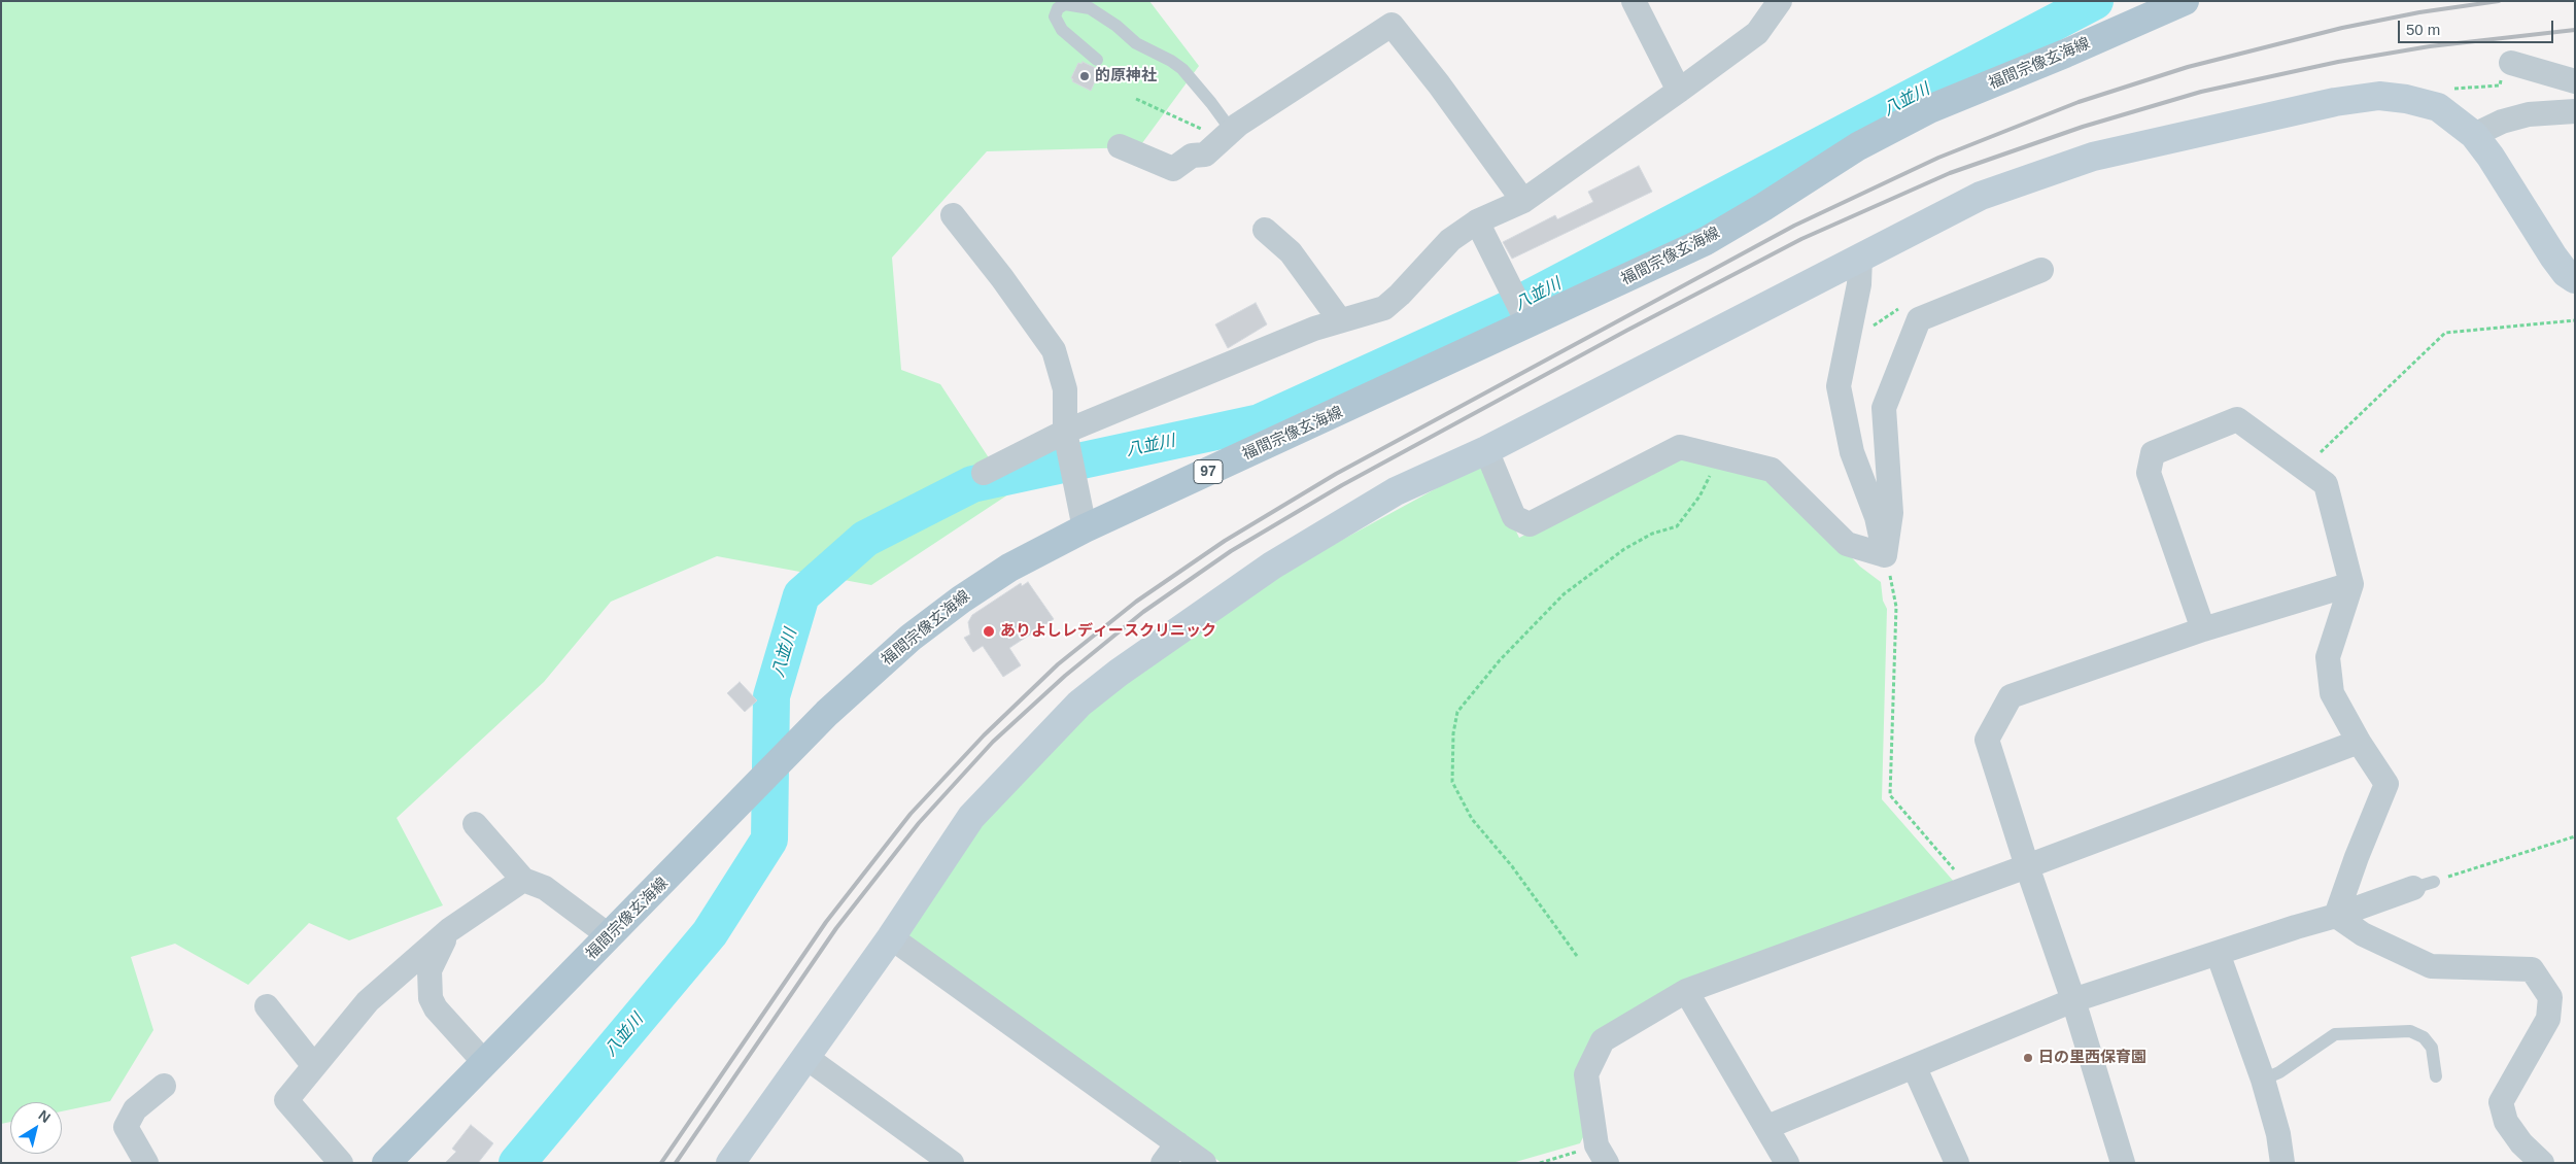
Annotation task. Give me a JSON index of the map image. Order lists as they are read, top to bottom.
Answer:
{
  "streets": {
    "main road": ["福間宗像玄海線", "97"]
  },
  "water": ["八並川"],
  "places": ["的原神社", "ありよしレディースクリニック", "日の里西保育園"],
  "scale_bar": "50 m",
  "north": "top right"
}
